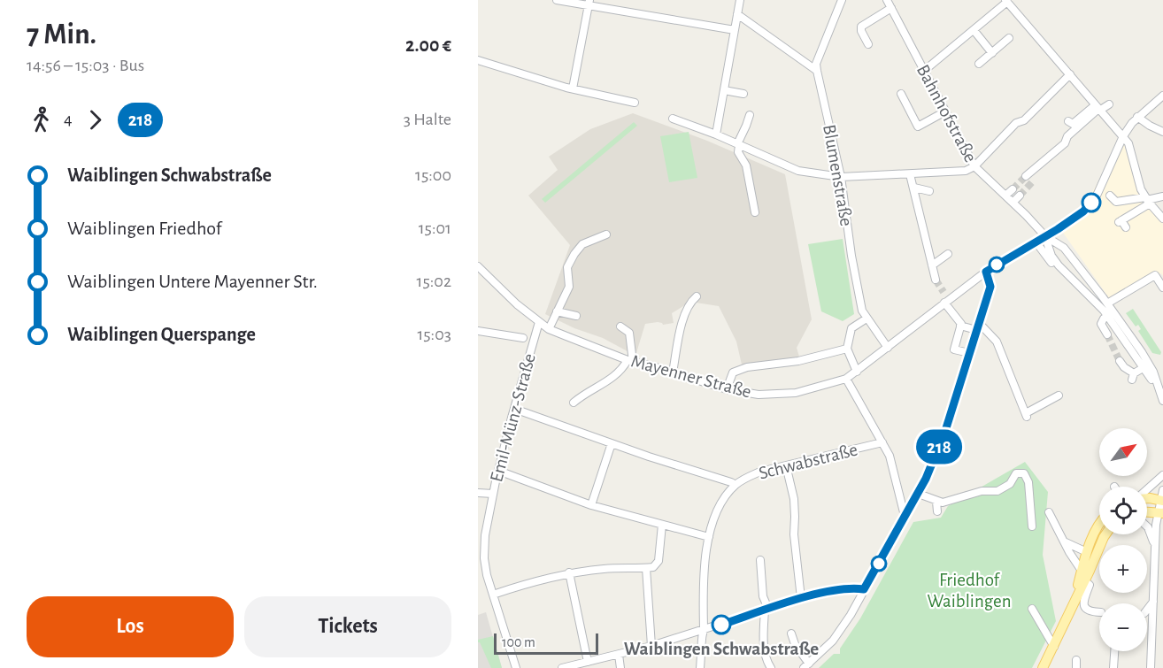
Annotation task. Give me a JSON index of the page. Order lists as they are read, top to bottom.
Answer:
{
  "streets": {
    "street": [
      "Bahnhofstraße",
      "Blumenstraße",
      "Mayenner Straße",
      "Emil-Münz-Straße",
      "Schwabstraße"
    ]
  },
  "crossings": [
    ["Bahnhofstraße", "Mayenner Straße"],
    ["Blumenstraße", "Mayenner Straße"],
    ["Mayenner Straße", "Emil-Münz-Straße"]
  ],
  "parks": ["Friedhof Waiblingen"],
  "places": ["Waiblingen Schwabstraße"],
  "lines": ["bus line 218"],
  "scale_bar": "100 m",
  "north": "top right",
  "page": {
    "heading": ["7 Min.", "14:56 – 15:03 · Bus", "2.00 €"],
    "on_map": "218",
    "legs": ["4", "218", "3 Halte"],
    "list": [
      {
        "name": "Waiblingen Schwabstraße",
        "value": "15:00"
      },
      {
        "name": "Waiblingen Friedhof",
        "value": "15:01"
      },
      {
        "name": "Waiblingen Untere Mayenner Str.",
        "value": "15:02"
      },
      {
        "name": "Waiblingen Querspange",
        "value": "15:03"
      }
    ],
    "map_buttons": ["+", "−"],
    "buttons": ["Los", "Tickets"],
    "scale": "100 m"
  }
}
